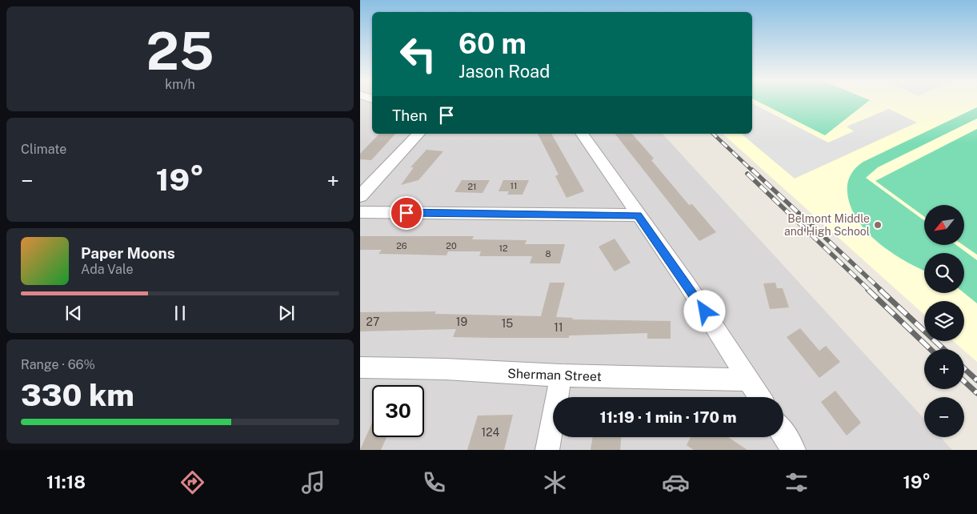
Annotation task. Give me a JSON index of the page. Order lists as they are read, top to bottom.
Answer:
{
  "streets": {
    "street": ["Sherman Street"]
  },
  "places": ["Belmont Middle and High School"],
  "house_numbers": [
    "11",
    "21",
    "26",
    "20",
    "12",
    "8",
    "27",
    "19",
    "15",
    "11",
    "124"
  ],
  "north": "bottom left",
  "page": {
    "tile": [
      ["25", "km/h"],
      "Climate",
      ["Range · 66%", "330 km"]
    ],
    "turn": ["60 m", "Jason Road"],
    "then": "Then",
    "heat": ["−", "19°", "+"],
    "map_buttons": ["+", "−"],
    "song": ["Paper Moons", "Ada Vale"],
    "limit": "30",
    "trip": "11:19 · 1 min · 170 m",
    "tabs": ["11:18", "19°"]
  }
}
